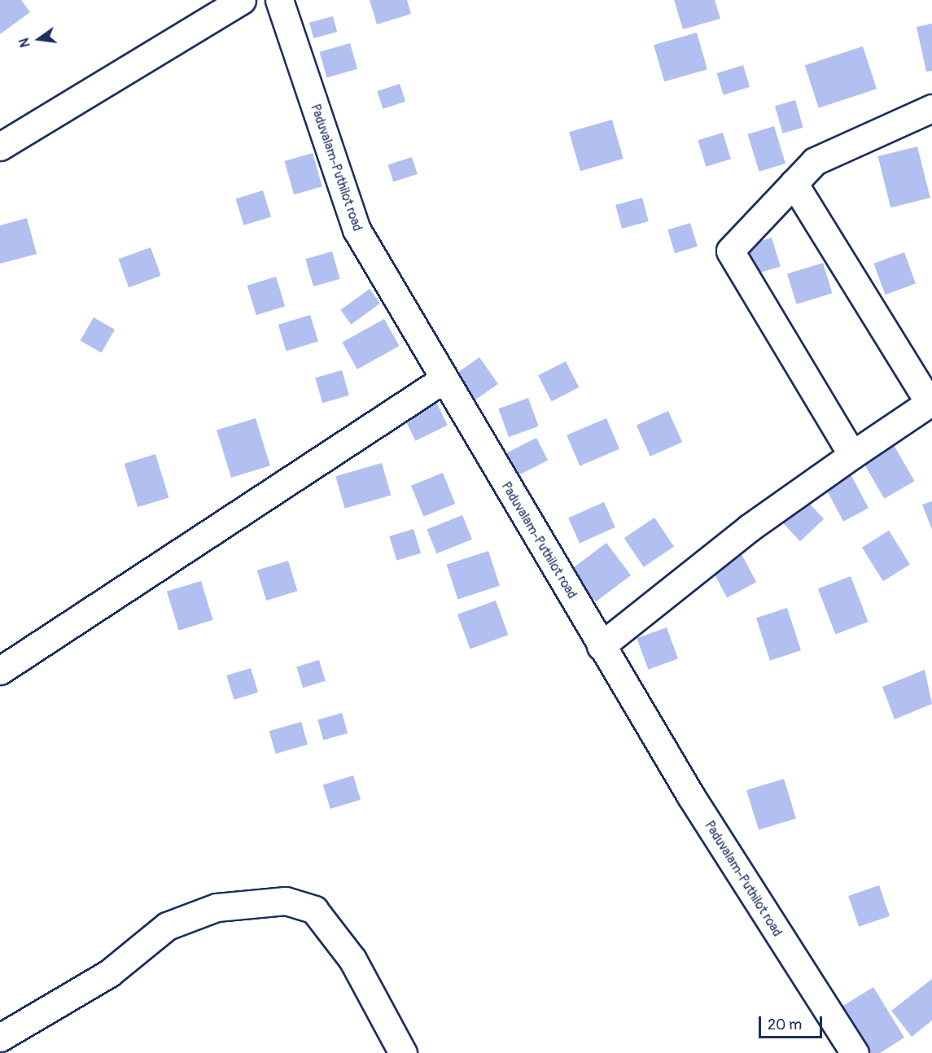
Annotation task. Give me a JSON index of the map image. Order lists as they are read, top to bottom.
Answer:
{
  "streets": {
    "street": ["Paduvalam-Puthilot road"]
  },
  "scale_bar": "20 m",
  "north": "left"
}
